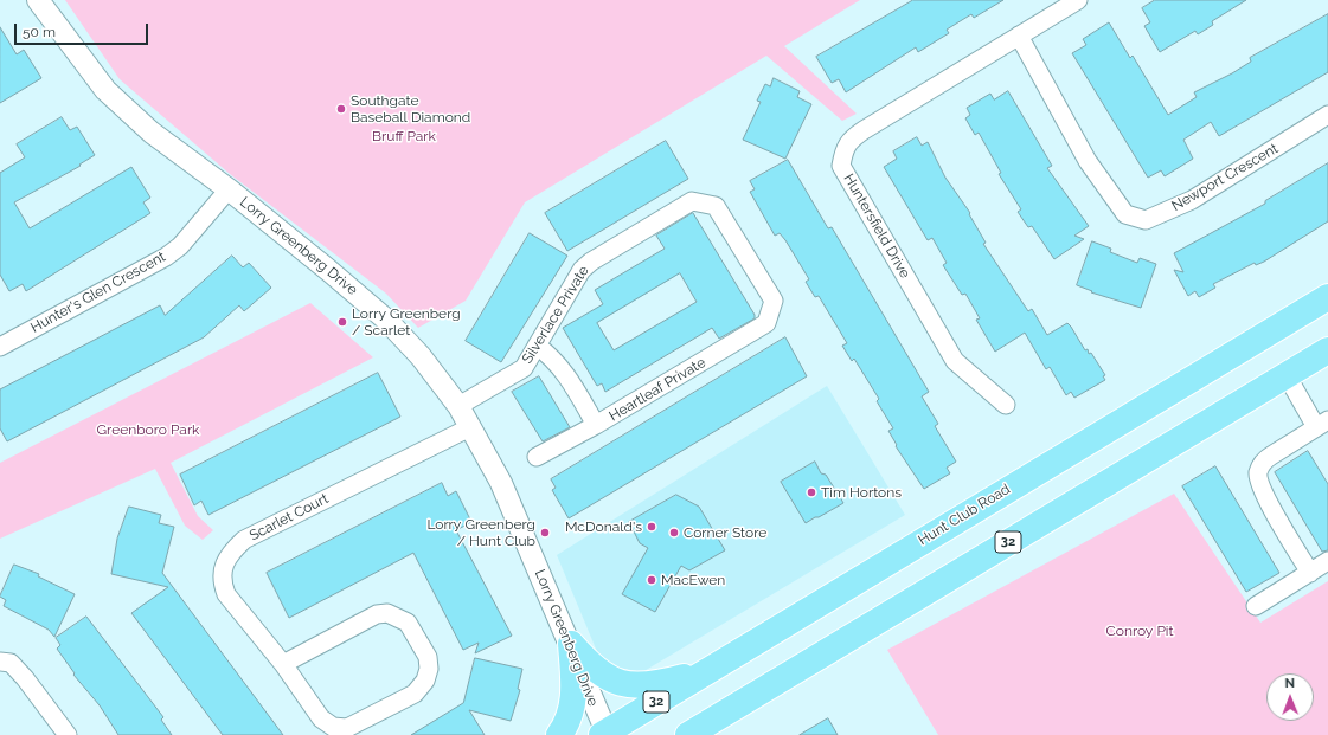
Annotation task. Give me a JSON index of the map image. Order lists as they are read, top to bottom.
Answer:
{
  "streets": {
    "main road": ["Hunt Club Road", "32"],
    "street": [
      "Newport Crescent",
      "Huntersfield Drive",
      "Lorry Greenberg Drive",
      "Hunter's Glen Crescent",
      "Silverlace Private",
      "Heartleaf Private",
      "Scarlet Court"
    ]
  },
  "crossings": [
    ["Newport Crescent", "Huntersfield Drive"],
    ["Lorry Greenberg Drive", "Hunter's Glen Crescent"],
    ["Lorry Greenberg Drive", "Silverlace Private"],
    ["Lorry Greenberg Drive", "Hunt Club Road"],
    ["Lorry Greenberg Drive", "Scarlet Court"],
    ["Silverlace Private", "Heartleaf Private"]
  ],
  "parks": ["Bruff Park", "Greenboro Park", "Conroy Pit"],
  "places": [
    "Southgate Baseball Diamond",
    "Lorry Greenberg / Scarlet",
    "Tim Hortons",
    "McDonald's",
    "Lorry Greenberg / Hunt Club",
    "Corner Store",
    "MacEwen"
  ],
  "scale_bar": "50 m",
  "north": "top"
}
